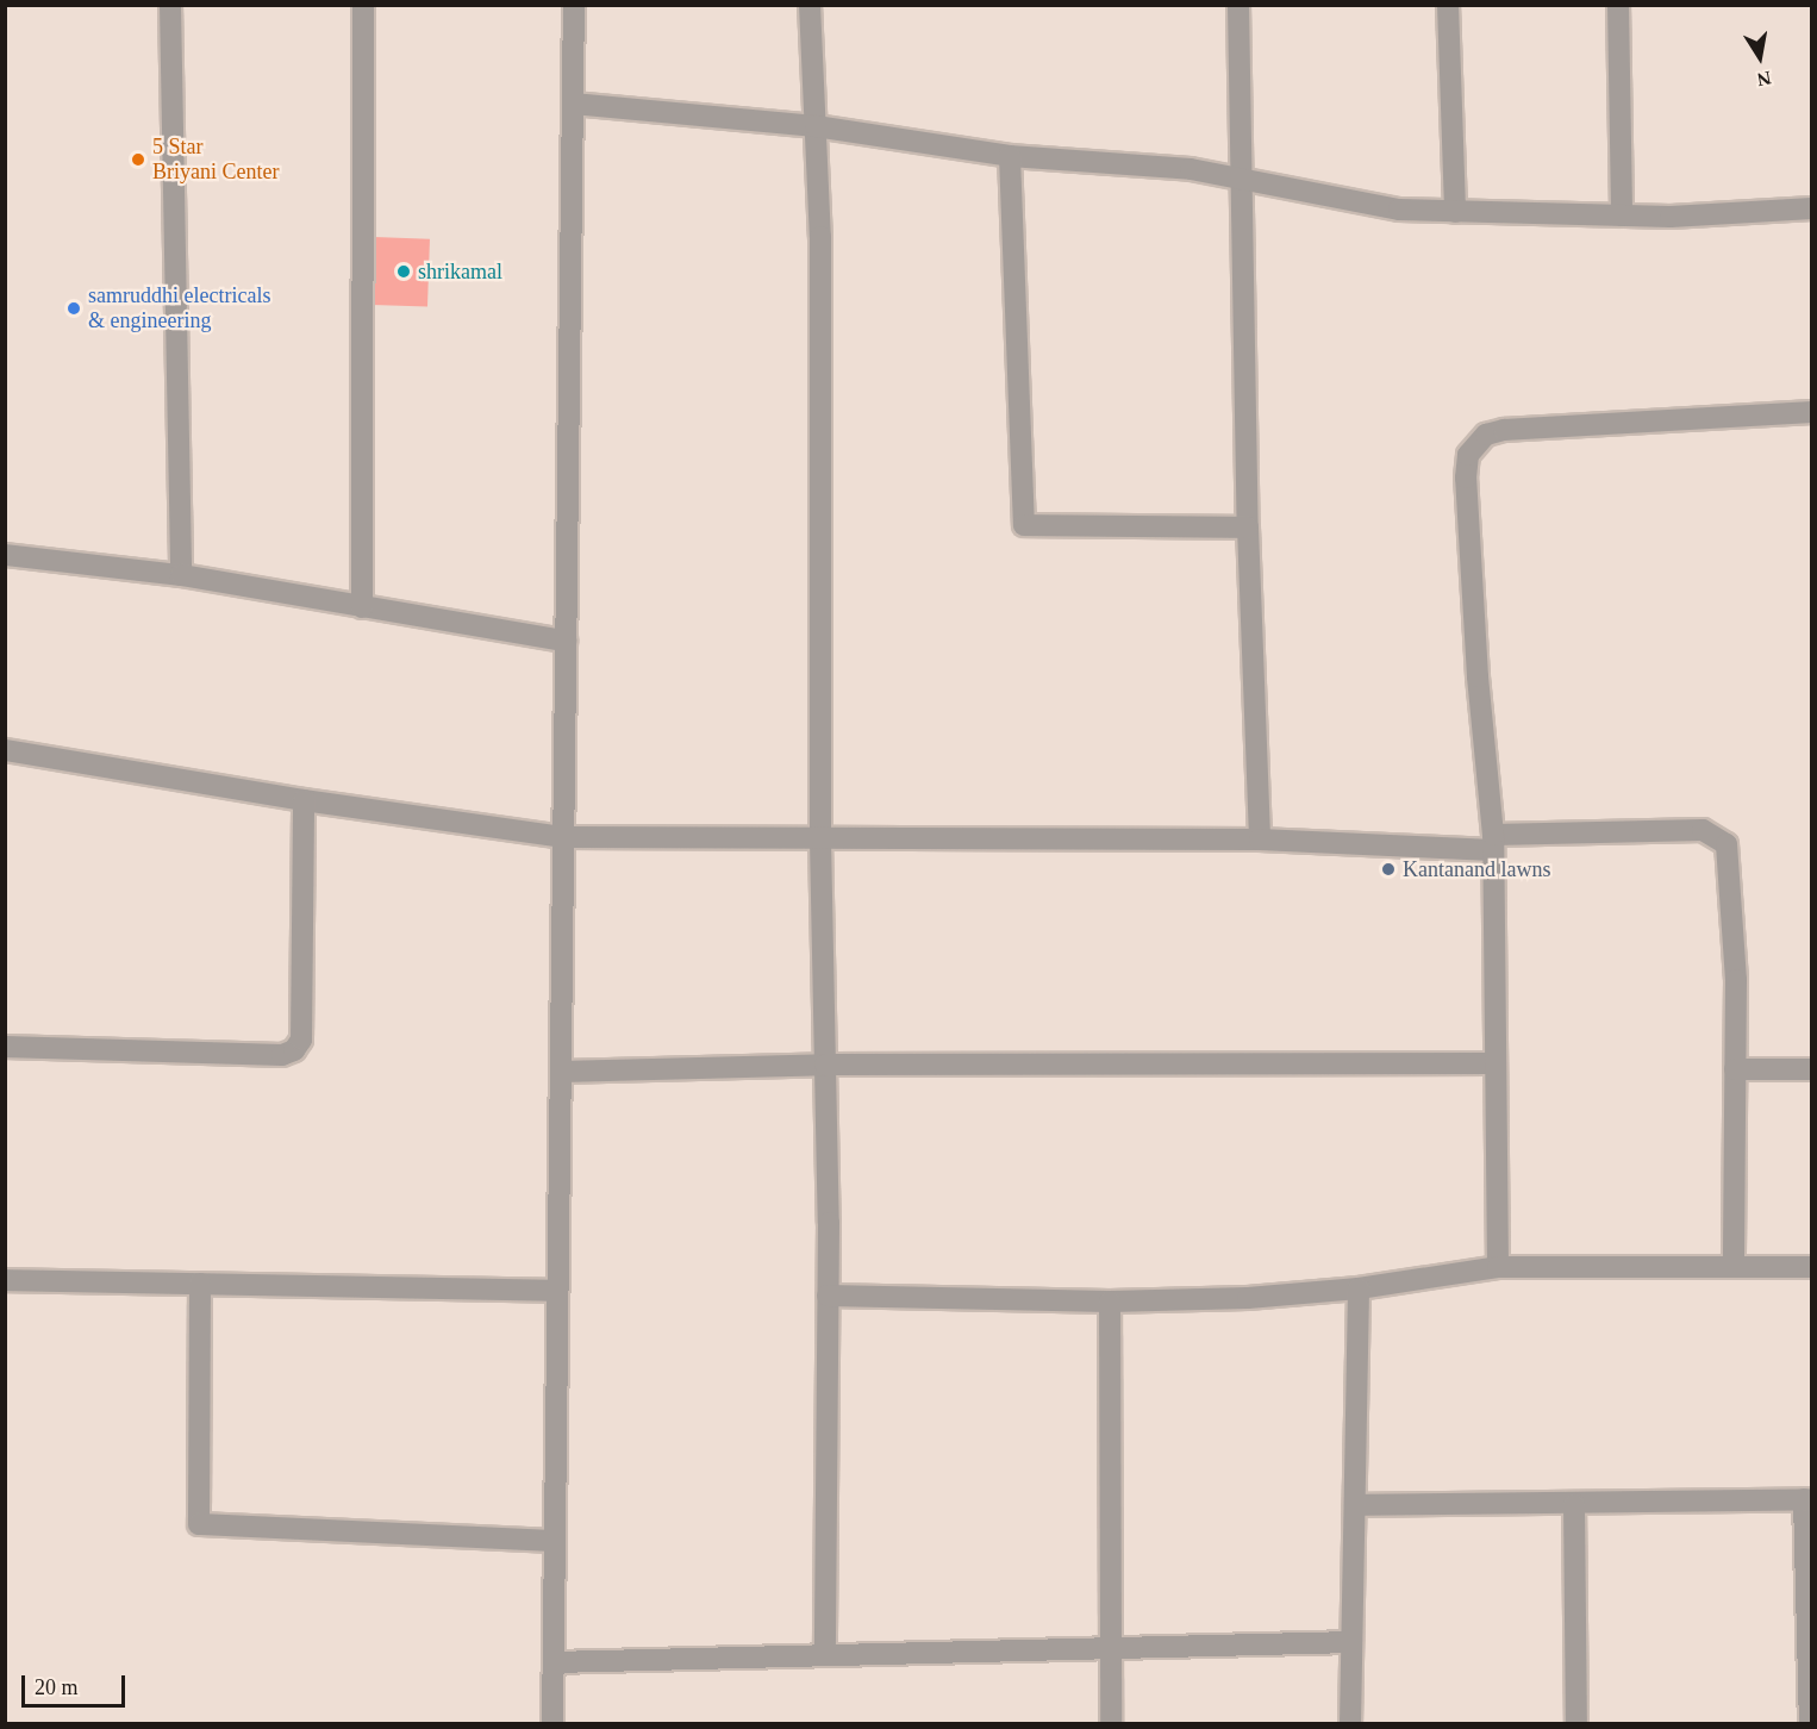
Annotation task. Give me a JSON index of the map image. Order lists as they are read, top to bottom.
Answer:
{
  "places": [
    "5 Star Briyani Center",
    "shrikamal",
    "samruddhi electricals & engineering",
    "Kantanand lawns"
  ],
  "scale_bar": "20 m",
  "north": "bottom"
}
